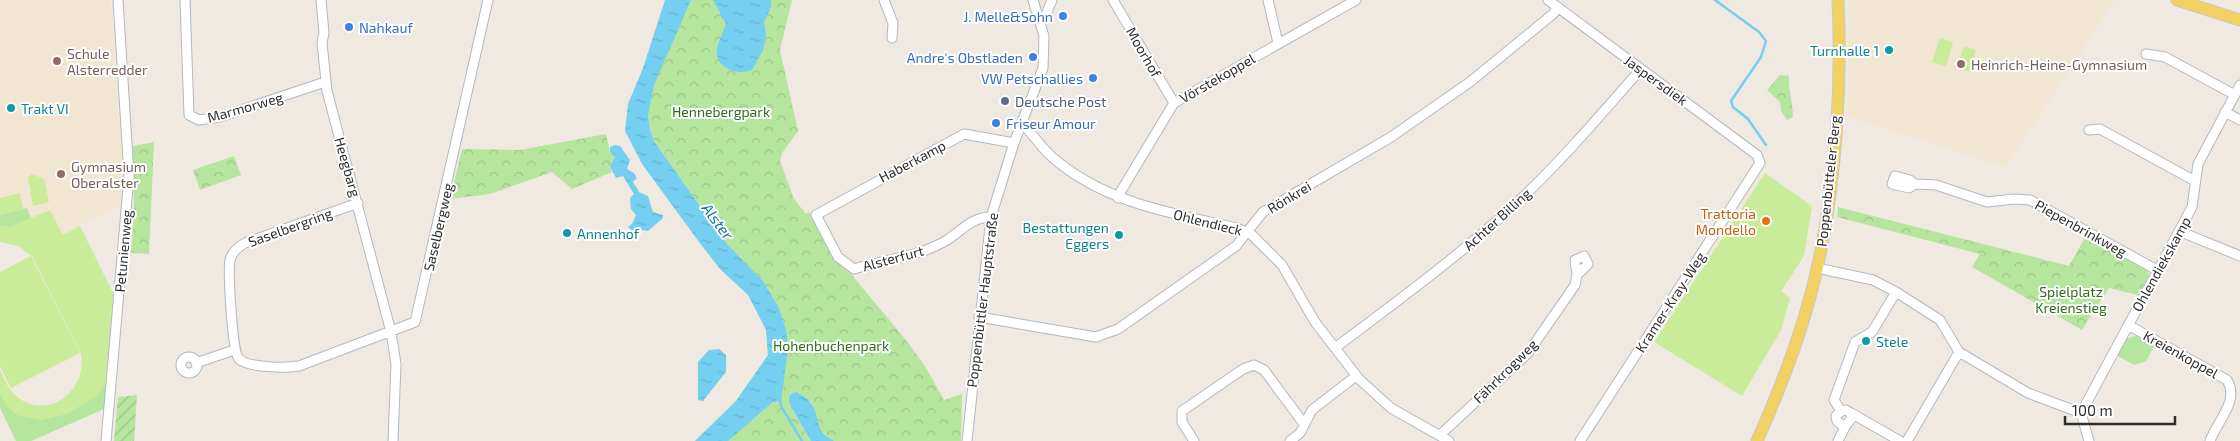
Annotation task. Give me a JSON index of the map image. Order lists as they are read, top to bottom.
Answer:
{
  "streets": {
    "main road": ["Poppenbütteler Berg"],
    "street": [
      "Moorhof",
      "Vörstekoppel",
      "Jaspersdiek",
      "Marmorweg",
      "Haberkamp",
      "Heegbarg",
      "Rönkrei",
      "Achter Billing",
      "Ohlendieck",
      "Saselbergring",
      "Saselbergweg",
      "Piepenbrinkweg",
      "Petunienweg",
      "Alsterfurt",
      "Ohlendiekskamp",
      "Poppenbüttler Hauptstraße",
      "Kramer-Kray-Weg",
      "Kreienkoppel",
      "Fährkrogweg"
    ]
  },
  "crossings": [
    ["Moorhof", "Vörstekoppel"],
    ["Vörstekoppel", "Ohlendieck"],
    ["Jaspersdiek", "Rönkrei"],
    ["Jaspersdiek", "Achter Billing"],
    ["Jaspersdiek", "Kramer-Kray-Weg"],
    ["Marmorweg", "Heegbarg"],
    ["Haberkamp", "Alsterfurt"],
    ["Haberkamp", "Poppenbüttler Hauptstraße"],
    ["Heegbarg", "Saselbergring"],
    ["Heegbarg", "Saselbergweg"],
    ["Rönkrei", "Ohlendieck"],
    ["Rönkrei", "Poppenbüttler Hauptstraße"],
    ["Achter Billing", "Ohlendieck"],
    ["Ohlendieck", "Poppenbüttler Hauptstraße"],
    ["Ohlendieck", "Fährkrogweg"],
    ["Piepenbrinkweg", "Ohlendiekskamp"],
    ["Alsterfurt", "Poppenbüttler Hauptstraße"],
    ["Ohlendiekskamp", "Kreienkoppel"]
  ],
  "water": ["Alster"],
  "parks": ["Hennebergpark", "Spielplatz Kreienstieg", "Hohenbuchenpark"],
  "places": [
    "J. Melle&Sohn",
    "Nahkauf",
    "Turnhalle 1",
    "Andre's Obstladen",
    "Schule Alsterredder",
    "Heinrich-Heine-Gymnasium",
    "VW Petschallies",
    "Deutsche Post",
    "Trakt VI",
    "Friseur Amour",
    "Gymnasium Oberalster",
    "Trattoria Mondello",
    "Annenhof",
    "Bestattungen Eggers",
    "Stele"
  ],
  "scale_bar": "100 m"
}
